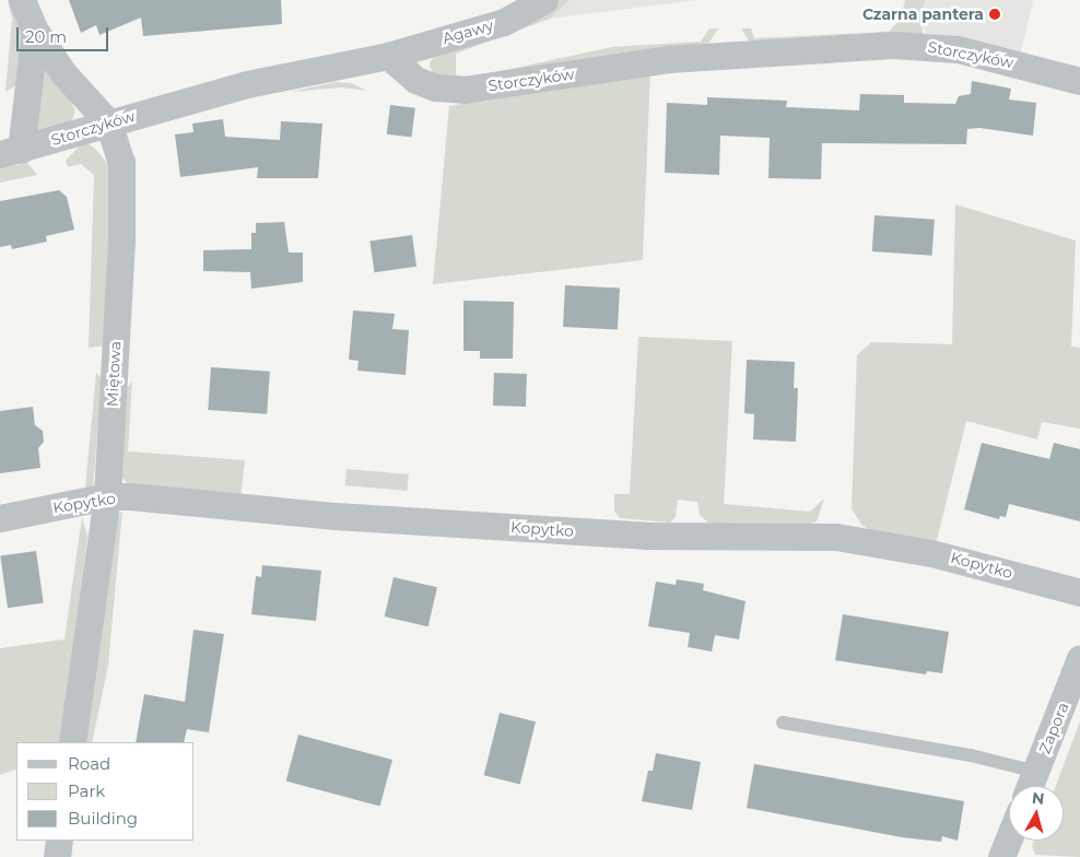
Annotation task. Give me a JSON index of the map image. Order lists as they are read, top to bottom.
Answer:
{
  "streets": {
    "street": [
      "Agawy",
      "Storczyków",
      "Miętowa",
      "Kopytko",
      "Zapora"
    ]
  },
  "crossings": [
    ["Agawy", "Storczyków"],
    ["Storczyków", "Miętowa"],
    ["Miętowa", "Kopytko"]
  ],
  "places": ["Czarna pantera"],
  "legend": ["Road", "Park", "Building"],
  "scale_bar": "20 m",
  "north": "top"
}
